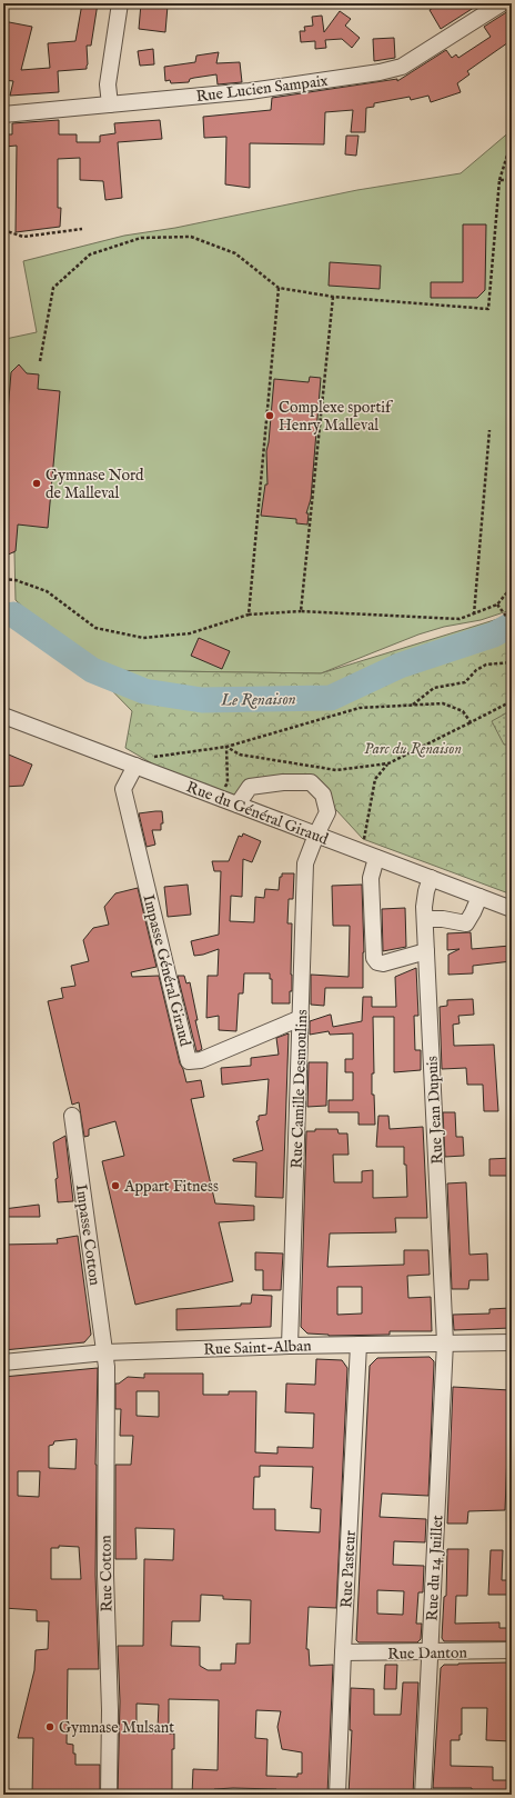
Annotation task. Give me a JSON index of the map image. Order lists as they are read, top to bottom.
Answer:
{
  "streets": {
    "street": [
      "Rue Lucien Sampaix",
      "Rue du Général Giraud",
      "Impasse Général Giraud",
      "Rue Camille Desmoulins",
      "Rue Jean Dupuis",
      "Impasse Cotton",
      "Rue Saint-Alban",
      "Rue du 14 Juillet",
      "Rue Pasteur",
      "Rue Cotton",
      "Rue Danton"
    ]
  },
  "crossings": [
    ["Rue du Général Giraud", "Impasse Général Giraud"],
    ["Rue du Général Giraud", "Rue Camille Desmoulins"],
    ["Rue du Général Giraud", "Rue Jean Dupuis"],
    ["Impasse Général Giraud", "Rue Camille Desmoulins"],
    ["Rue Camille Desmoulins", "Rue Saint-Alban"],
    ["Rue Jean Dupuis", "Rue Saint-Alban"],
    ["Rue Jean Dupuis", "Rue du 14 Juillet"],
    ["Impasse Cotton", "Rue Saint-Alban"],
    ["Impasse Cotton", "Rue Cotton"],
    ["Rue Saint-Alban", "Rue du 14 Juillet"],
    ["Rue Saint-Alban", "Rue Pasteur"],
    ["Rue Saint-Alban", "Rue Cotton"],
    ["Rue du 14 Juillet", "Rue Danton"],
    ["Rue Pasteur", "Rue Danton"]
  ],
  "water": ["Le Renaison"],
  "parks": ["Parc du Renaison"],
  "places": [
    "Complexe sportif Henry Malleval",
    "Gymnase Nord de Malleval",
    "Appart Fitness",
    "Gymnase Mulsant"
  ]
}
